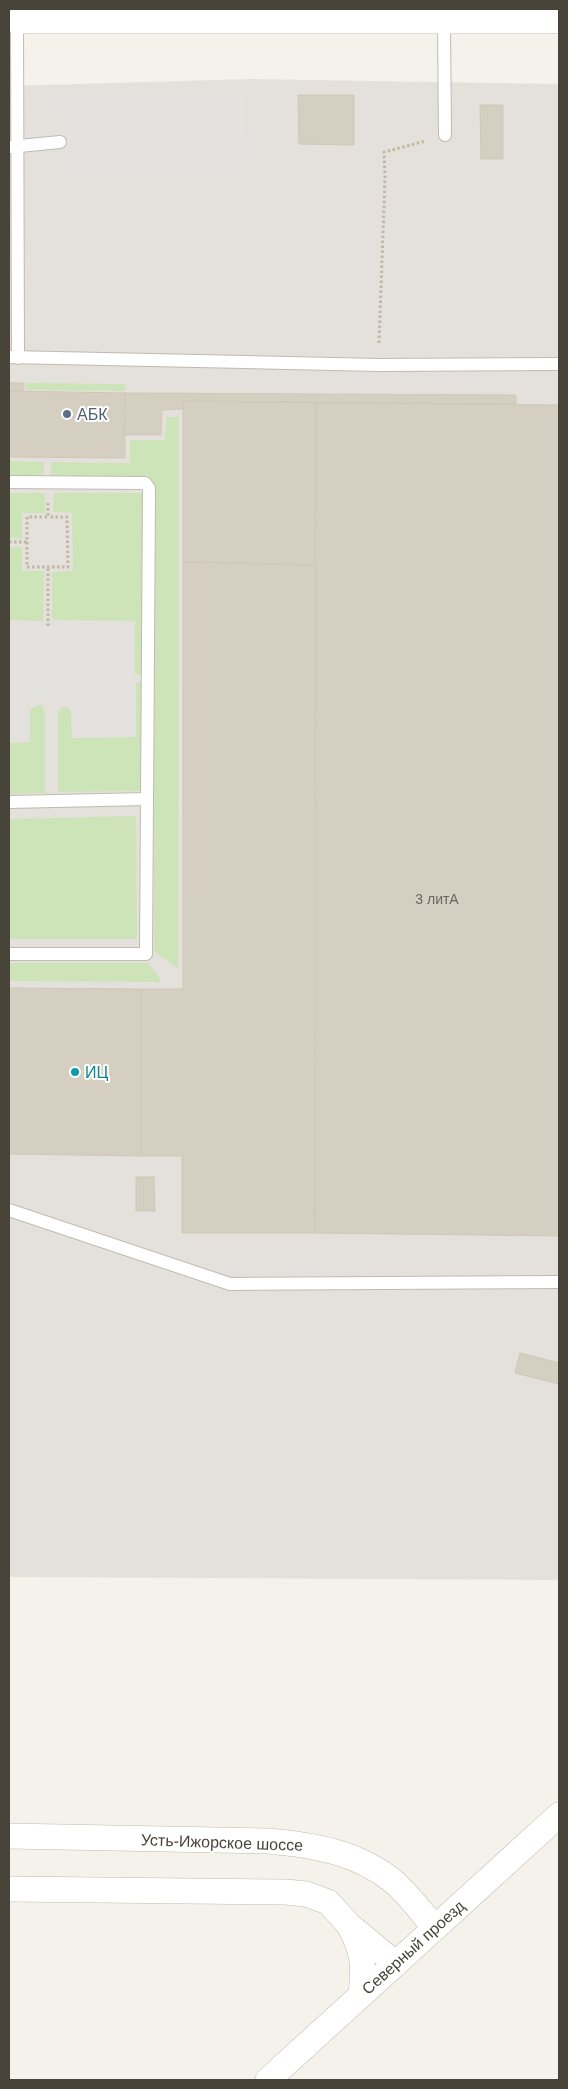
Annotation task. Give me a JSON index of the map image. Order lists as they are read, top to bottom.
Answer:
{
  "streets": {
    "street": ["Усть-Ижорское шоссе", "Северный проезд"]
  },
  "crossings": [
    ["Усть-Ижорское шоссе", "Северный проезд"]
  ],
  "places": ["АБК", "ИЦ"],
  "house_numbers": ["3 литА"]
}
